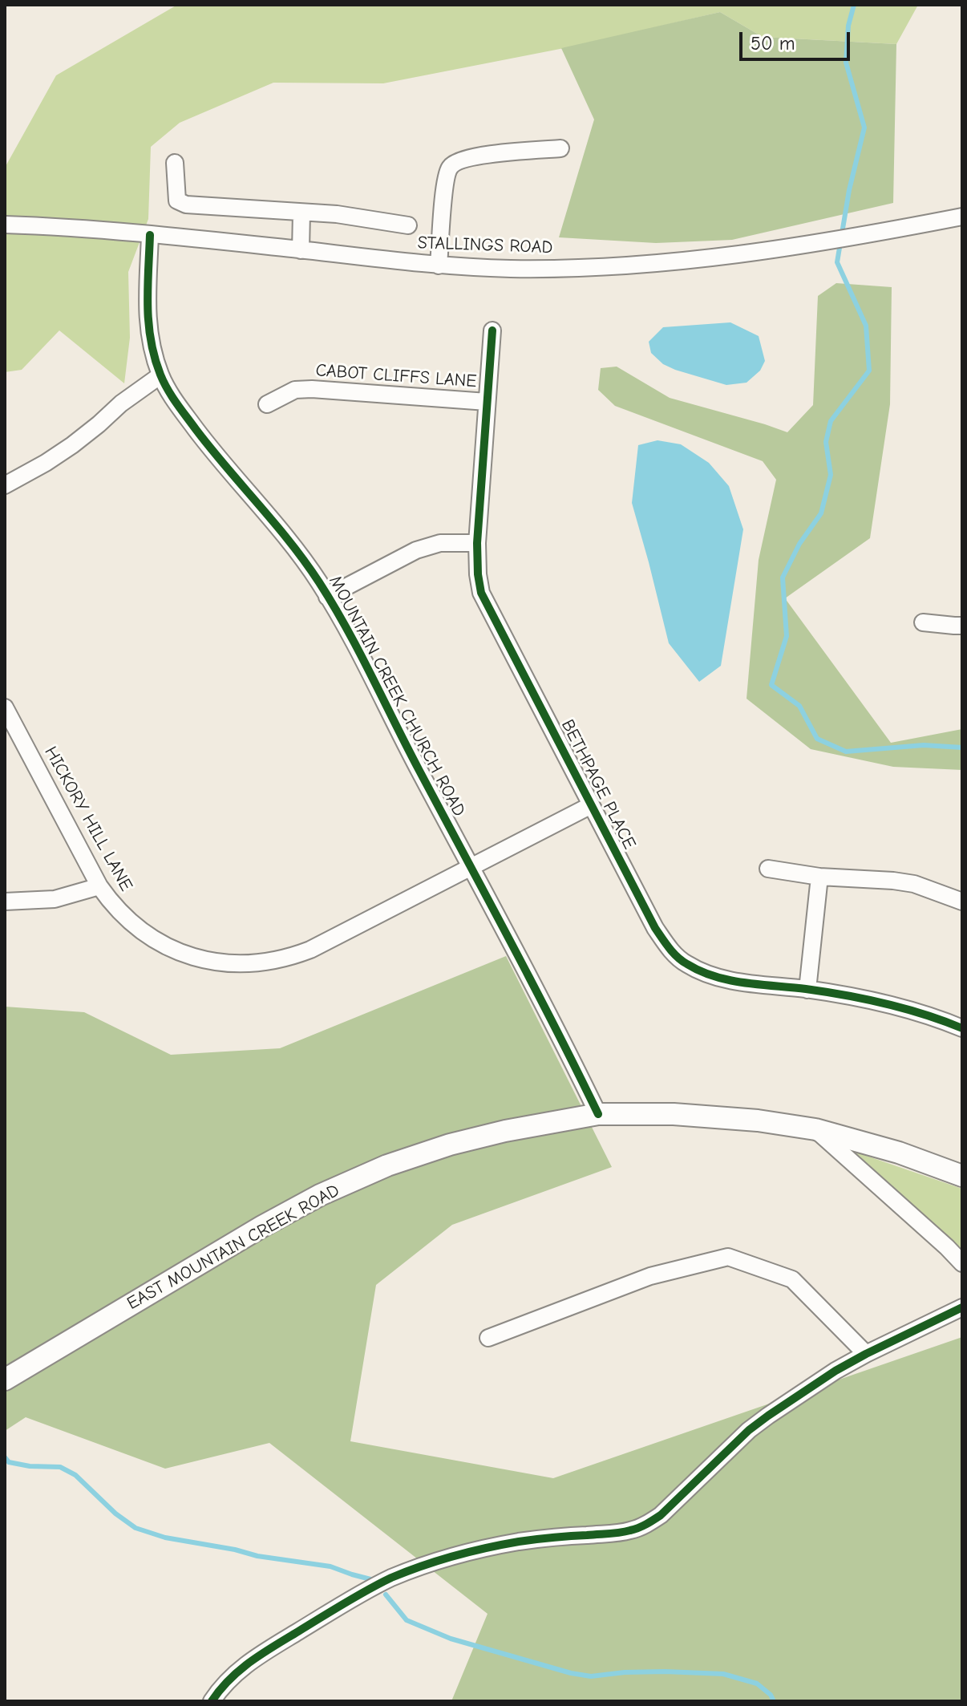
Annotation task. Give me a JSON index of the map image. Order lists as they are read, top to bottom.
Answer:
{
  "streets": {
    "main road": ["EAST MOUNTAIN CREEK ROAD"],
    "street": [
      "STALLINGS ROAD",
      "CABOT CLIFFS LANE",
      "MOUNTAIN CREEK CHURCH ROAD",
      "BETHPAGE PLACE",
      "HICKORY HILL LANE"
    ]
  },
  "crossings": [
    ["STALLINGS ROAD", "MOUNTAIN CREEK CHURCH ROAD"],
    ["CABOT CLIFFS LANE", "BETHPAGE PLACE"],
    ["MOUNTAIN CREEK CHURCH ROAD", "HICKORY HILL LANE"],
    ["MOUNTAIN CREEK CHURCH ROAD", "EAST MOUNTAIN CREEK ROAD"],
    ["BETHPAGE PLACE", "HICKORY HILL LANE"]
  ],
  "scale_bar": "50 m"
}
